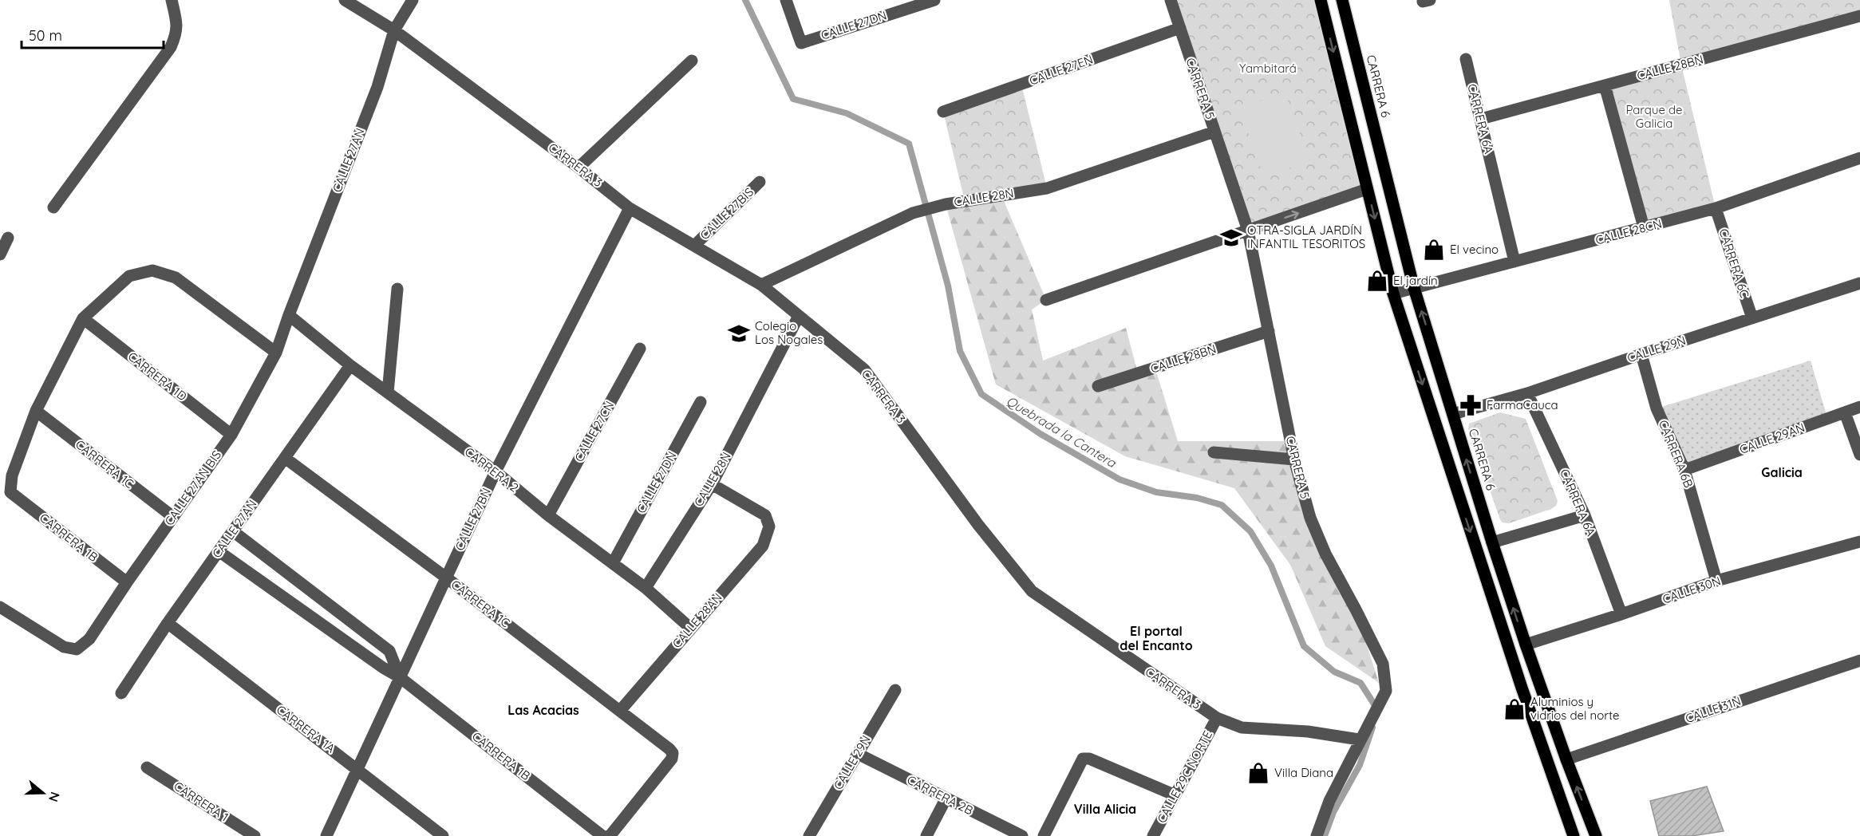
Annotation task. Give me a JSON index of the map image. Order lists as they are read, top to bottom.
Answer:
{
  "streets": {
    "main road": ["CARRERA 6"],
    "street": [
      "CALLE 27DN",
      "CALLE 28BN",
      "CALLE 27EN",
      "CARRERA 5",
      "CARRERA 6A",
      "CALLE 27AN",
      "CARRERA 3",
      "CALLE 28N",
      "CALLE 27BIS",
      "CALLE 28CN",
      "CARRERA 6C",
      "CALLE 29N",
      "CARRERA 1D",
      "CALLE 27CN",
      "CALLE 29AN",
      "CARRERA 6B",
      "CARRERA 1C",
      "CARRERA 2",
      "CALLE 27AN BIS",
      "CALLE 27BN",
      "CARRERA 1B",
      "CALLE 30N",
      "CALLE 28AN",
      "CALLE 31N",
      "CARRERA 1A",
      "CALLE 29C NORTE",
      "CARRERA 2B",
      "CARRERA 1"
    ]
  },
  "crossings": [
    ["CALLE 27DN", "CARRERA 2"],
    ["CALLE 28BN", "CARRERA 5"],
    ["CALLE 28BN", "CARRERA 6A"],
    ["CALLE 27EN", "CARRERA 5"],
    ["CARRERA 6", "CALLE 28CN"],
    ["CARRERA 6", "CALLE 29N"],
    ["CARRERA 6", "CALLE 30N"],
    ["CARRERA 6", "CALLE 31N"],
    ["CARRERA 5", "CARRERA 3"],
    ["CARRERA 5", "CALLE 28N"],
    ["CARRERA 6A", "CALLE 28CN"],
    ["CARRERA 6A", "CALLE 29N"],
    ["CARRERA 6A", "CALLE 30N"],
    ["CALLE 27AN", "CARRERA 3"],
    ["CALLE 27AN", "CARRERA 1C"],
    ["CALLE 27AN", "CARRERA 2"],
    ["CALLE 27AN", "CALLE 27AN BIS"],
    ["CALLE 27AN", "CARRERA 1B"],
    ["CALLE 27AN", "CARRERA 1A"],
    ["CARRERA 3", "CALLE 28N"],
    ["CARRERA 3", "CALLE 27BIS"],
    ["CARRERA 3", "CALLE 27BN"],
    ["CARRERA 3", "CALLE 29C NORTE"],
    ["CALLE 28N", "CARRERA 2"],
    ["CALLE 28N", "CALLE 28AN"],
    ["CALLE 28CN", "CARRERA 6C"],
    ["CARRERA 6C", "CALLE 29N"],
    ["CALLE 29N", "CARRERA 6B"],
    ["CALLE 29N", "CARRERA 2B"],
    ["CARRERA 1D", "CALLE 27AN BIS"],
    ["CALLE 27CN", "CARRERA 2"],
    ["CALLE 29AN", "CARRERA 6B"],
    ["CARRERA 6B", "CALLE 30N"],
    ["CARRERA 1C", "CALLE 27AN BIS"],
    ["CARRERA 1C", "CALLE 27BN"],
    ["CARRERA 1C", "CARRERA 1B"],
    ["CARRERA 1C", "CALLE 28AN"],
    ["CARRERA 2", "CALLE 27AN BIS"],
    ["CARRERA 2", "CALLE 27BN"],
    ["CARRERA 2", "CALLE 28AN"],
    ["CALLE 27AN BIS", "CARRERA 1B"],
    ["CALLE 27BN", "CARRERA 1B"],
    ["CALLE 27BN", "CARRERA 1A"]
  ],
  "districts": [
    "Galicia",
    "El portal del Encanto",
    "Las Acacias",
    "Villa Alicia"
  ],
  "water": ["Quebrada la Cantera"],
  "parks": ["Yambitará", "Parque de Galicia"],
  "places": {
    "school or university": ["OTRA-SIGLA JARDÍN INFANTIL TESORITOS", "Colegio Los Nogales"],
    "shop": [
      "El vecino",
      "El jardín",
      "Aluminios y vidrios del norte",
      "Villa Diana"
    ],
    "pharmacy": ["FarmaCauca"]
  },
  "scale_bar": "50 m",
  "north": "right"
}
